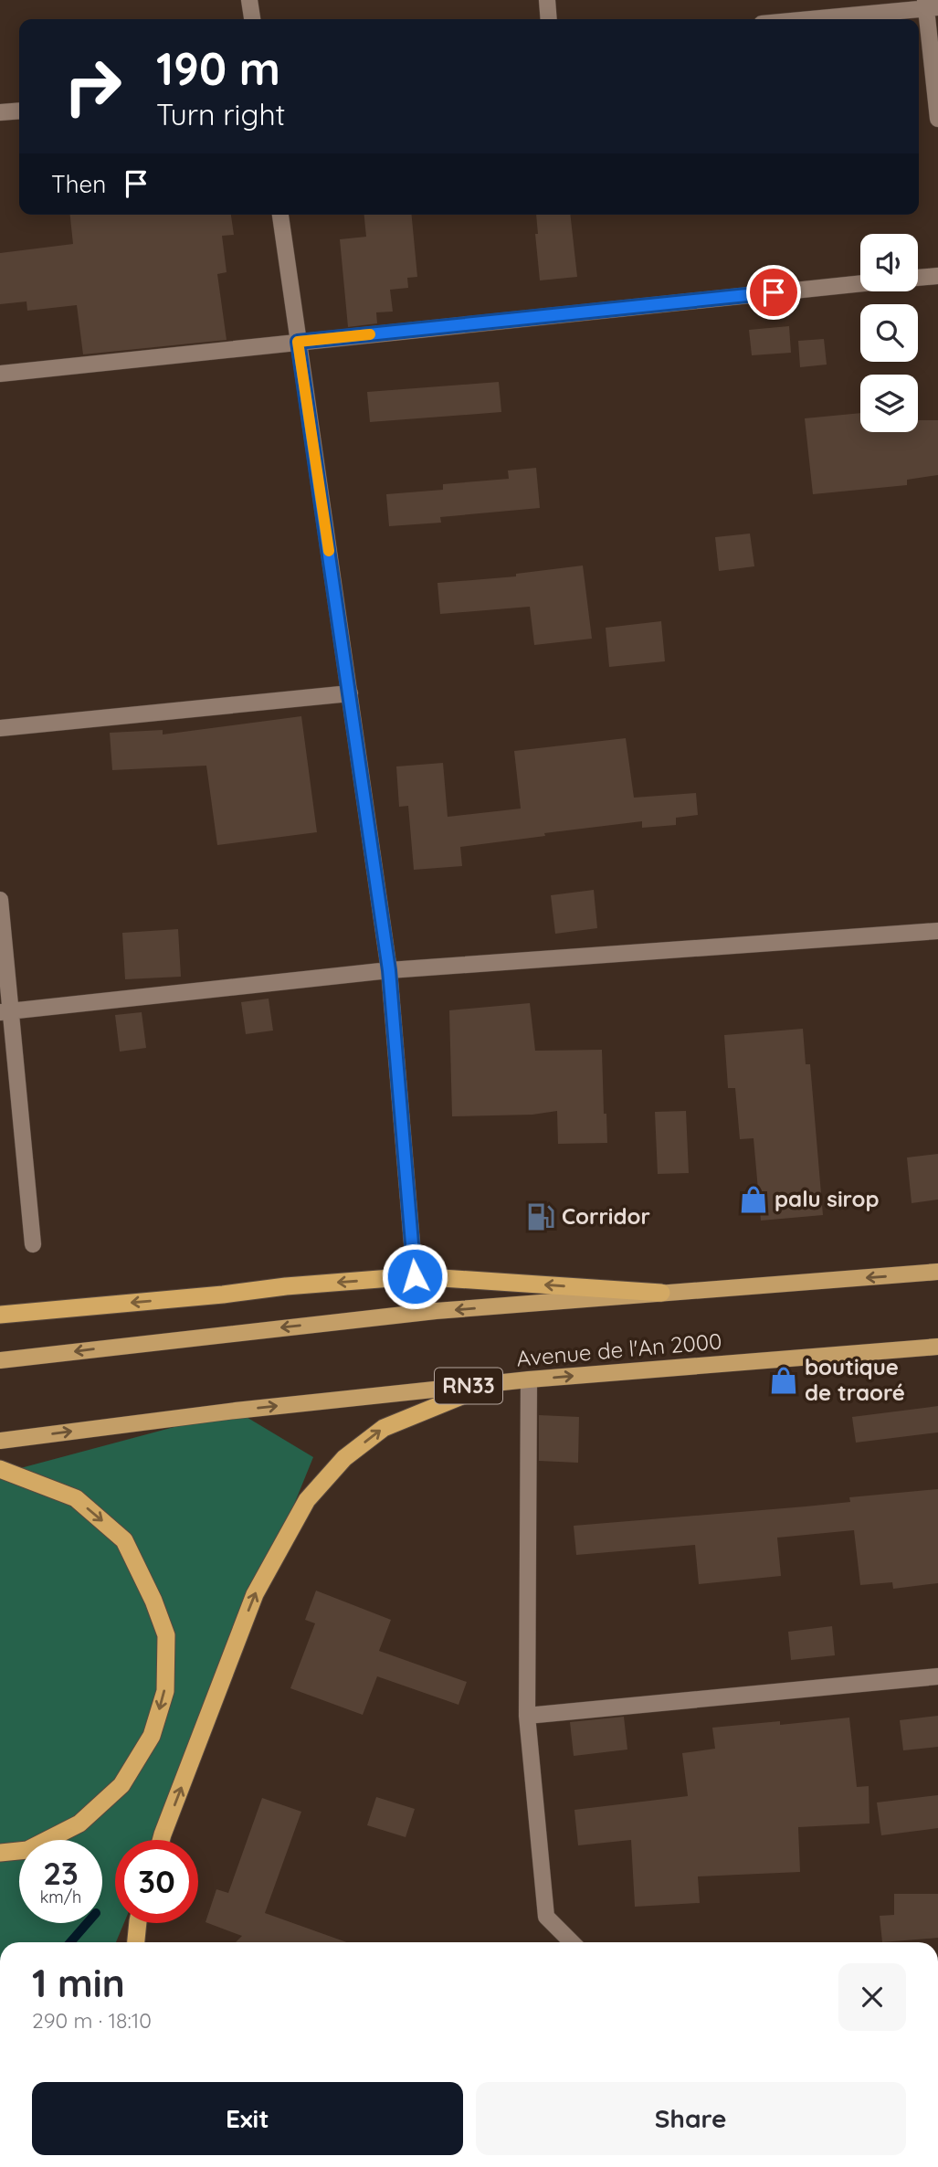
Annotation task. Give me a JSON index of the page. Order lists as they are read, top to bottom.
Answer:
{
  "streets": {
    "main road": ["Avenue de l'An 2000", "RN33"]
  },
  "places": {
    "shop": ["palu sirop", "boutique de traoré"],
    "fuel station": ["Corridor"]
  },
  "page": {
    "turn": ["190 m", "Turn right"],
    "then": "Then",
    "speed": "23 km/h",
    "limit": "30",
    "heading": ["1 min", "290 m · 18:10"],
    "buttons": ["Exit", "Share"]
  }
}
